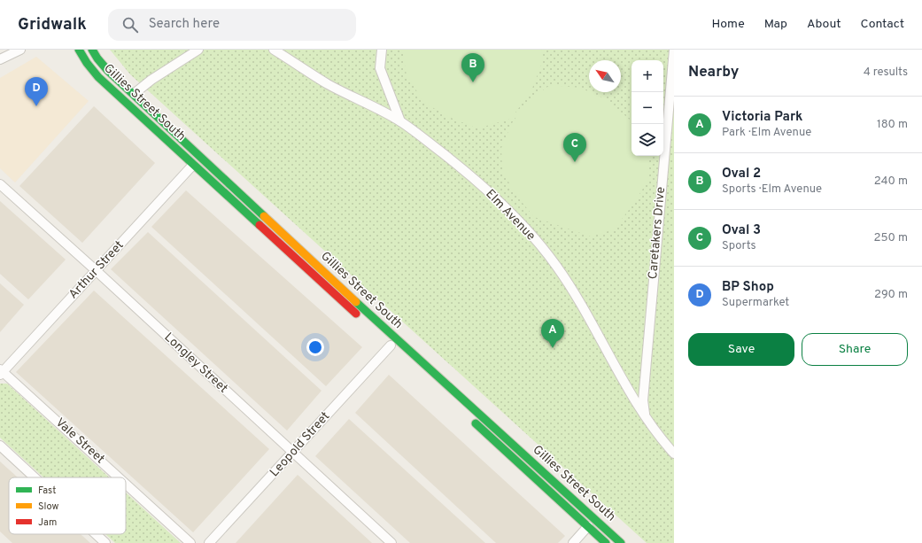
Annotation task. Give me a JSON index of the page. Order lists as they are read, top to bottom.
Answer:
{
  "streets": {
    "main road": ["Gillies Street South"],
    "street": [
      "Elm Avenue",
      "Caretakers Drive",
      "Arthur Street",
      "Longley Street",
      "Vale Street",
      "Leopold Street"
    ]
  },
  "crossings": [
    ["Gillies Street South", "Arthur Street"],
    ["Gillies Street South", "Leopold Street"],
    ["Elm Avenue", "Caretakers Drive"],
    ["Arthur Street", "Longley Street"],
    ["Arthur Street", "Vale Street"],
    ["Longley Street", "Leopold Street"]
  ],
  "legend": ["Fast", "Slow", "Jam"],
  "north": "top left",
  "page": {
    "header": "Gridwalk",
    "search": "Search here",
    "nav": [
      "Home",
      "Map",
      "About",
      "Contact"
    ],
    "heading": ["Nearby", "4 results"],
    "pins": [
      "B",
      "D",
      "C",
      "A"
    ],
    "map_buttons": ["+", "−"],
    "list": [
      {
        "mark": "A",
        "name": "Victoria Park",
        "note": "Park · Elm Avenue",
        "value": "180 m"
      },
      {
        "mark": "B",
        "name": "Oval 2",
        "note": "Sports · Elm Avenue",
        "value": "240 m"
      },
      {
        "mark": "C",
        "name": "Oval 3",
        "note": "Sports",
        "value": "250 m"
      },
      {
        "mark": "D",
        "name": "BP Shop",
        "note": "Supermarket",
        "value": "290 m"
      }
    ],
    "buttons": ["Save", "Share"]
  }
}
